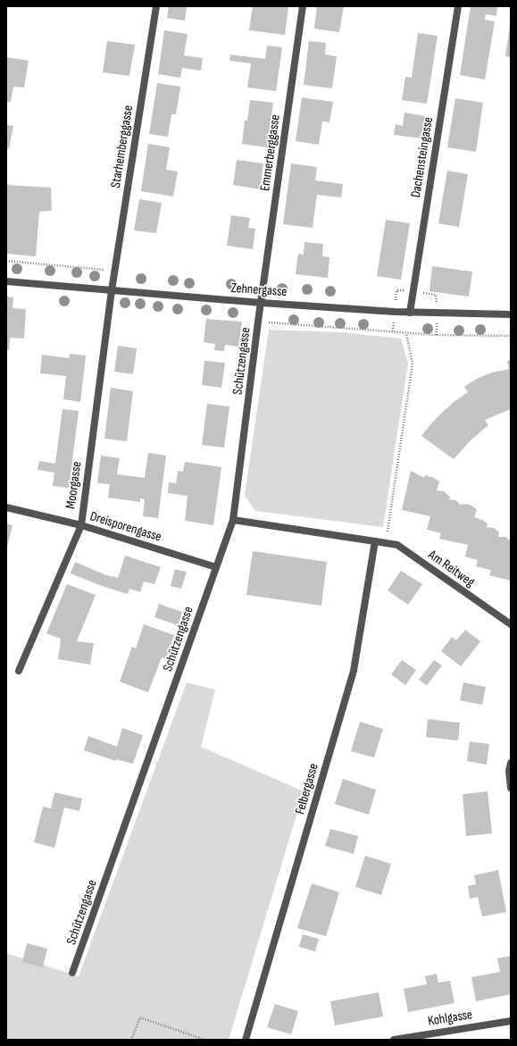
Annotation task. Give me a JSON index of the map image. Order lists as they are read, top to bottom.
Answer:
{
  "streets": {
    "street": [
      "Starhemberggasse",
      "Emmerberggasse",
      "Dachensteingasse",
      "Zehnergasse",
      "Schützengasse",
      "Moorgasse",
      "Dreisporengasse",
      "Am Reitweg",
      "Felbergasse",
      "Kohlgasse"
    ]
  },
  "crossings": [
    ["Starhemberggasse", "Zehnergasse"],
    ["Starhemberggasse", "Moorgasse"],
    ["Emmerberggasse", "Zehnergasse"],
    ["Emmerberggasse", "Schützengasse"],
    ["Dachensteingasse", "Zehnergasse"],
    ["Zehnergasse", "Schützengasse"],
    ["Zehnergasse", "Moorgasse"],
    ["Schützengasse", "Dreisporengasse"],
    ["Schützengasse", "Am Reitweg"],
    ["Moorgasse", "Dreisporengasse"],
    ["Am Reitweg", "Felbergasse"]
  ]
}
